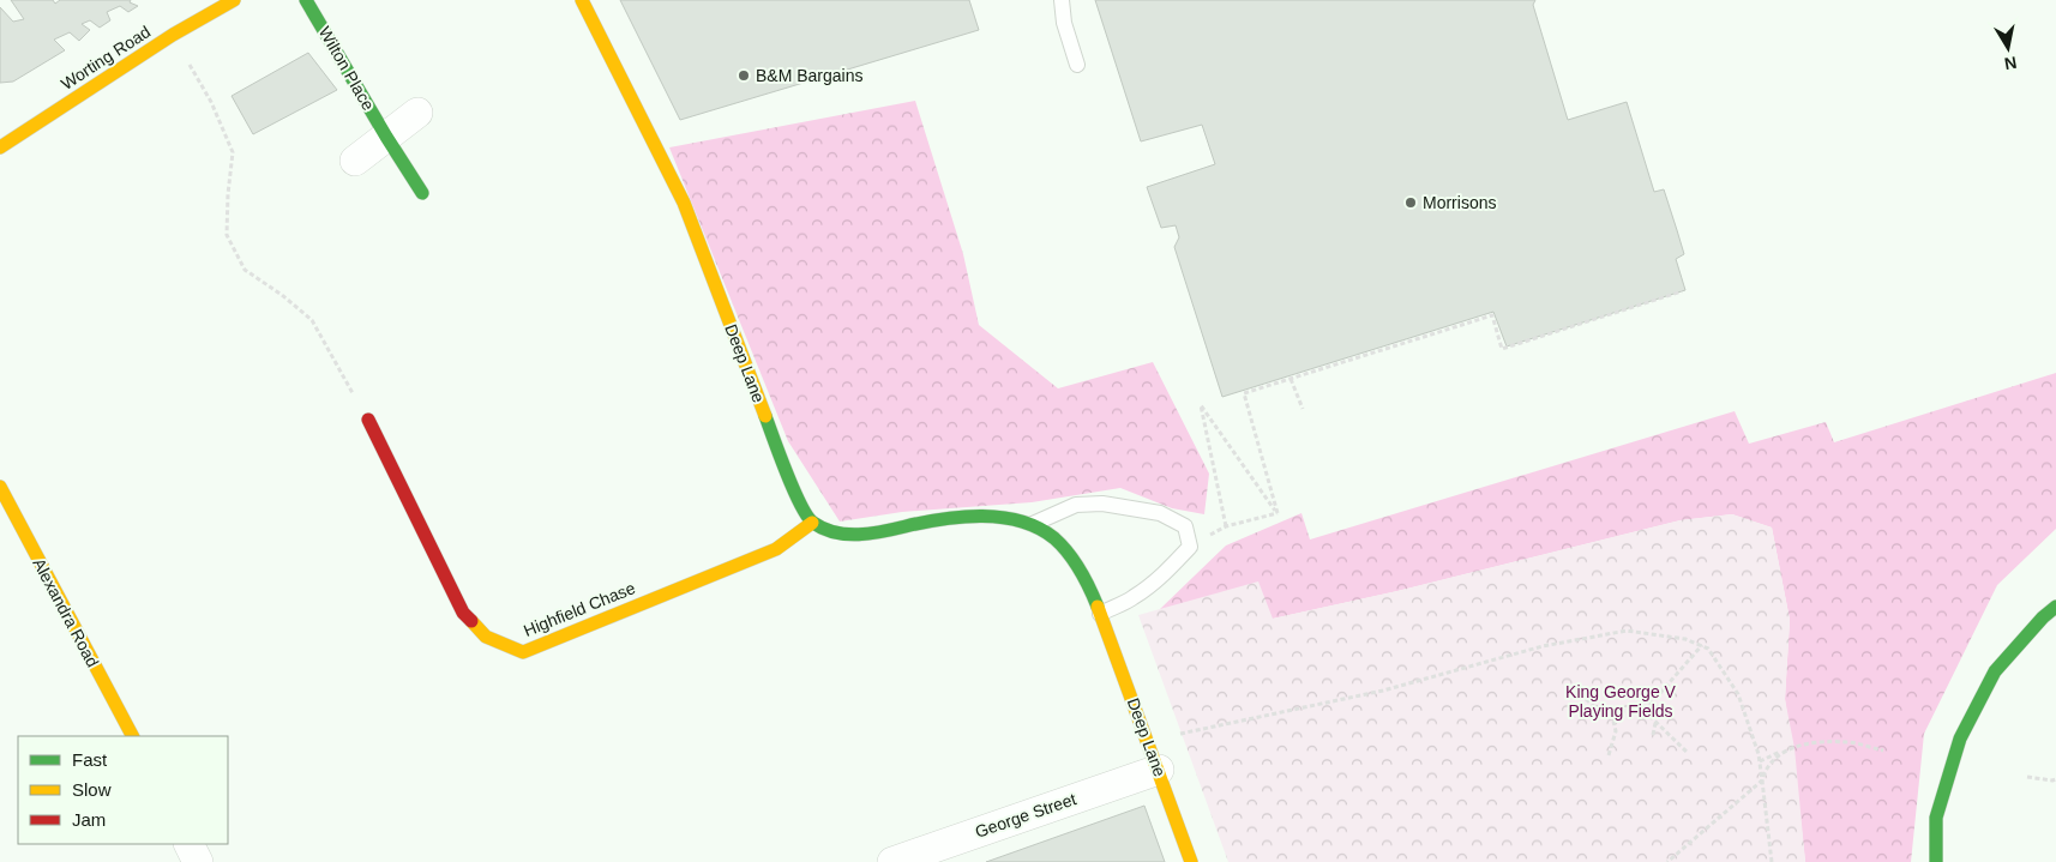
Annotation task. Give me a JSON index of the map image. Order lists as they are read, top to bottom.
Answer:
{
  "streets": {
    "street": [
      "Worting Road",
      "Wilton Place",
      "Deep Lane",
      "Highfield Chase",
      "Alexandra Road",
      "George Street"
    ]
  },
  "crossings": [
    ["Deep Lane", "Highfield Chase"],
    ["Deep Lane", "George Street"]
  ],
  "parks": ["King George V Playing Fields"],
  "places": ["B&M Bargains", "Morrisons"],
  "legend": ["Fast", "Slow", "Jam"],
  "north": "bottom"
}
